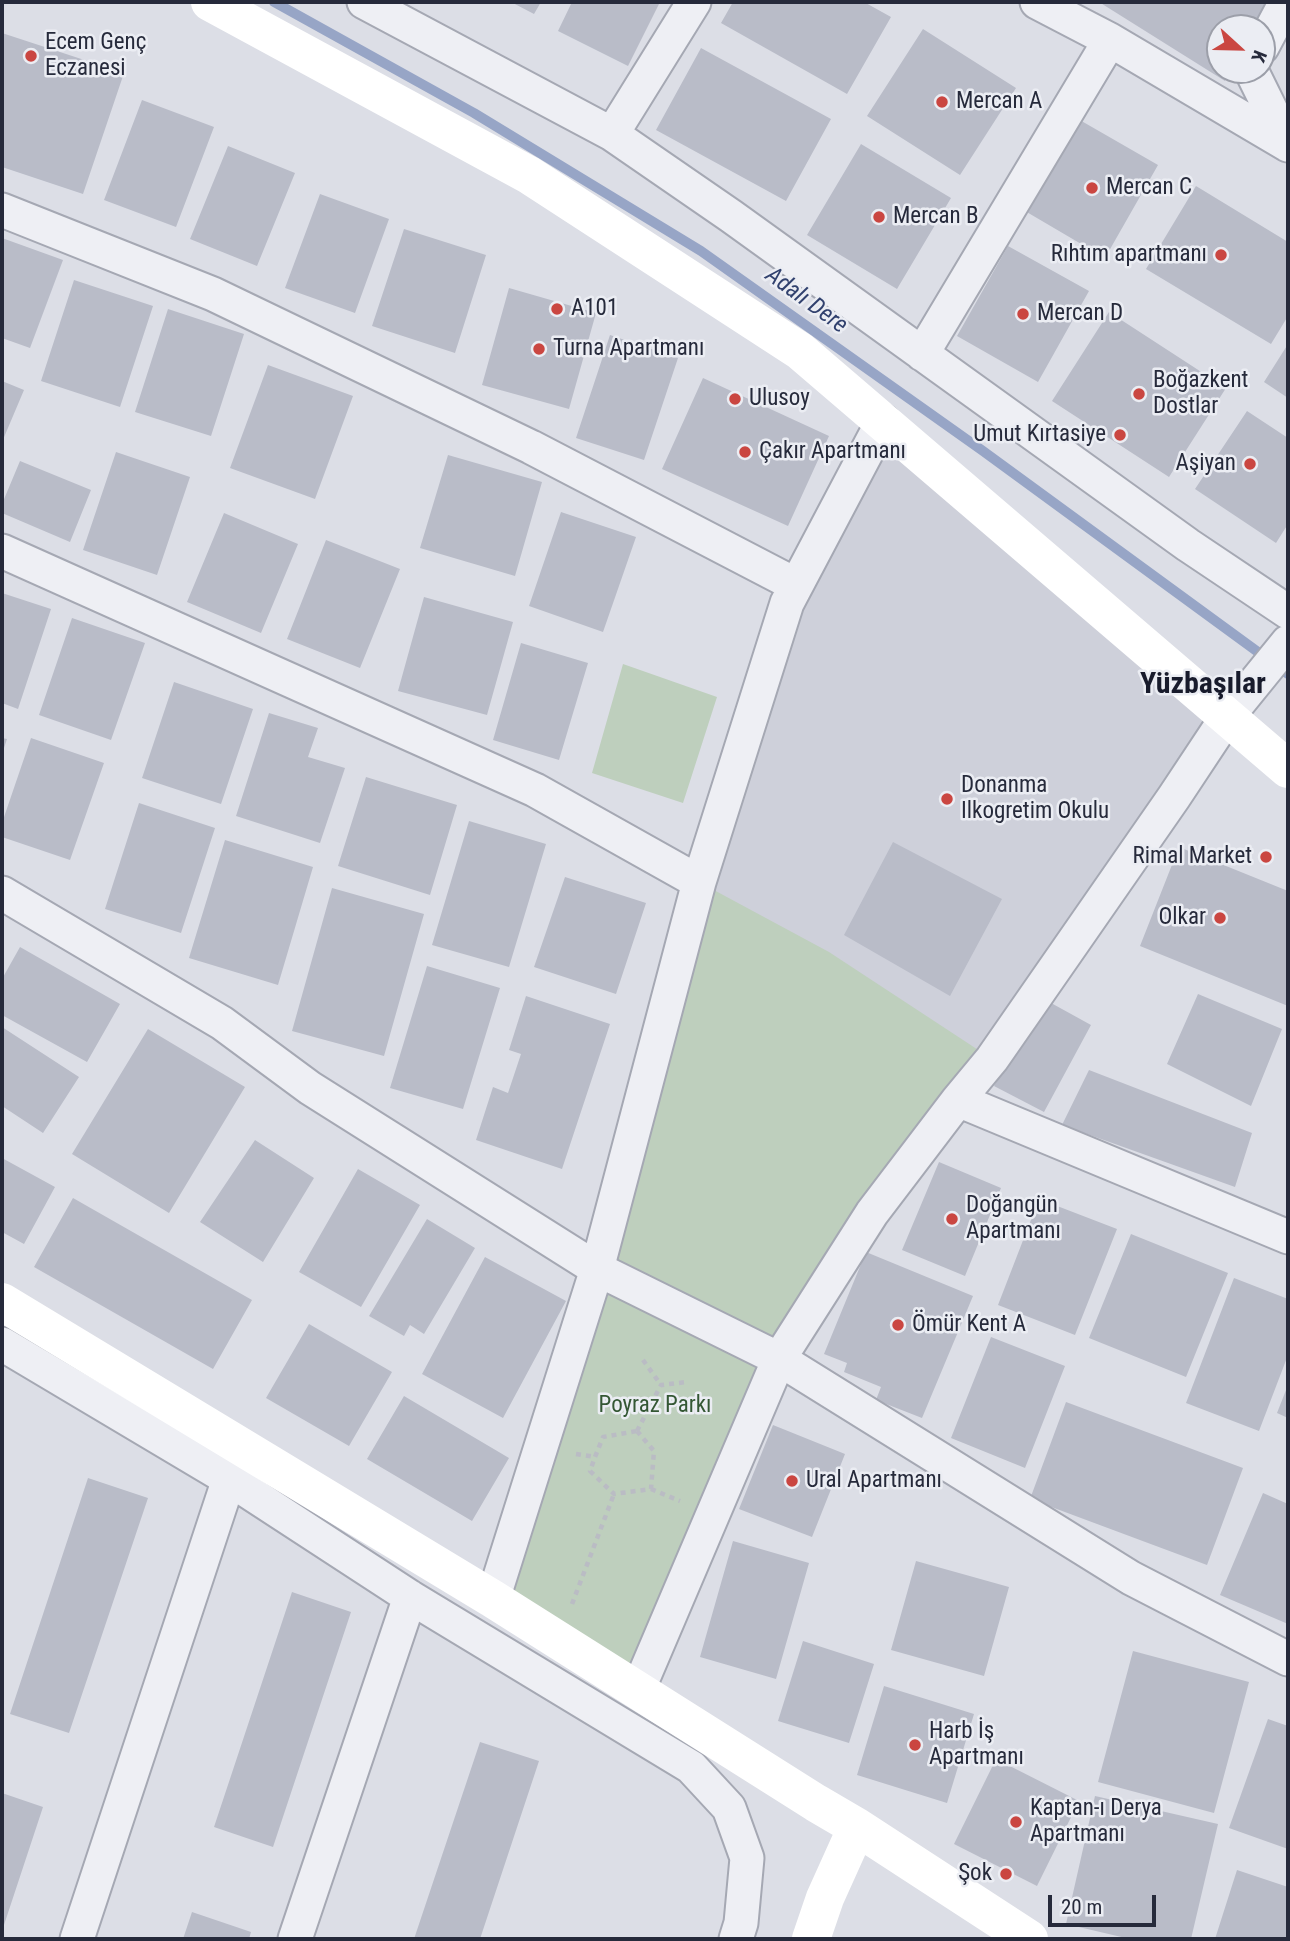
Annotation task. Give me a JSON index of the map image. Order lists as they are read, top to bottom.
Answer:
{
  "districts": ["Yüzbaşılar"],
  "water": ["Adalı Dere"],
  "parks": ["Poyraz Parkı"],
  "places": [
    "Ecem Genç Eczanesi",
    "Mercan A",
    "Mercan C",
    "Mercan B",
    "Rıhtım apartmanı",
    "A101",
    "Mercan D",
    "Turna Apartmanı",
    "Boğazkent Dostlar",
    "Ulusoy",
    "Umut Kırtasiye",
    "Çakır Apartmanı",
    "Aşiyan",
    "Donanma Ilkogretim Okulu",
    "Rimal Market",
    "Olkar",
    "Doğangün Apartmanı",
    "Ömür Kent A",
    "Ural Apartmanı",
    "Harb İş Apartmanı",
    "Kaptan-ı Derya Apartmanı",
    "Şok"
  ],
  "scale_bar": "20 m",
  "north": "right"
}
